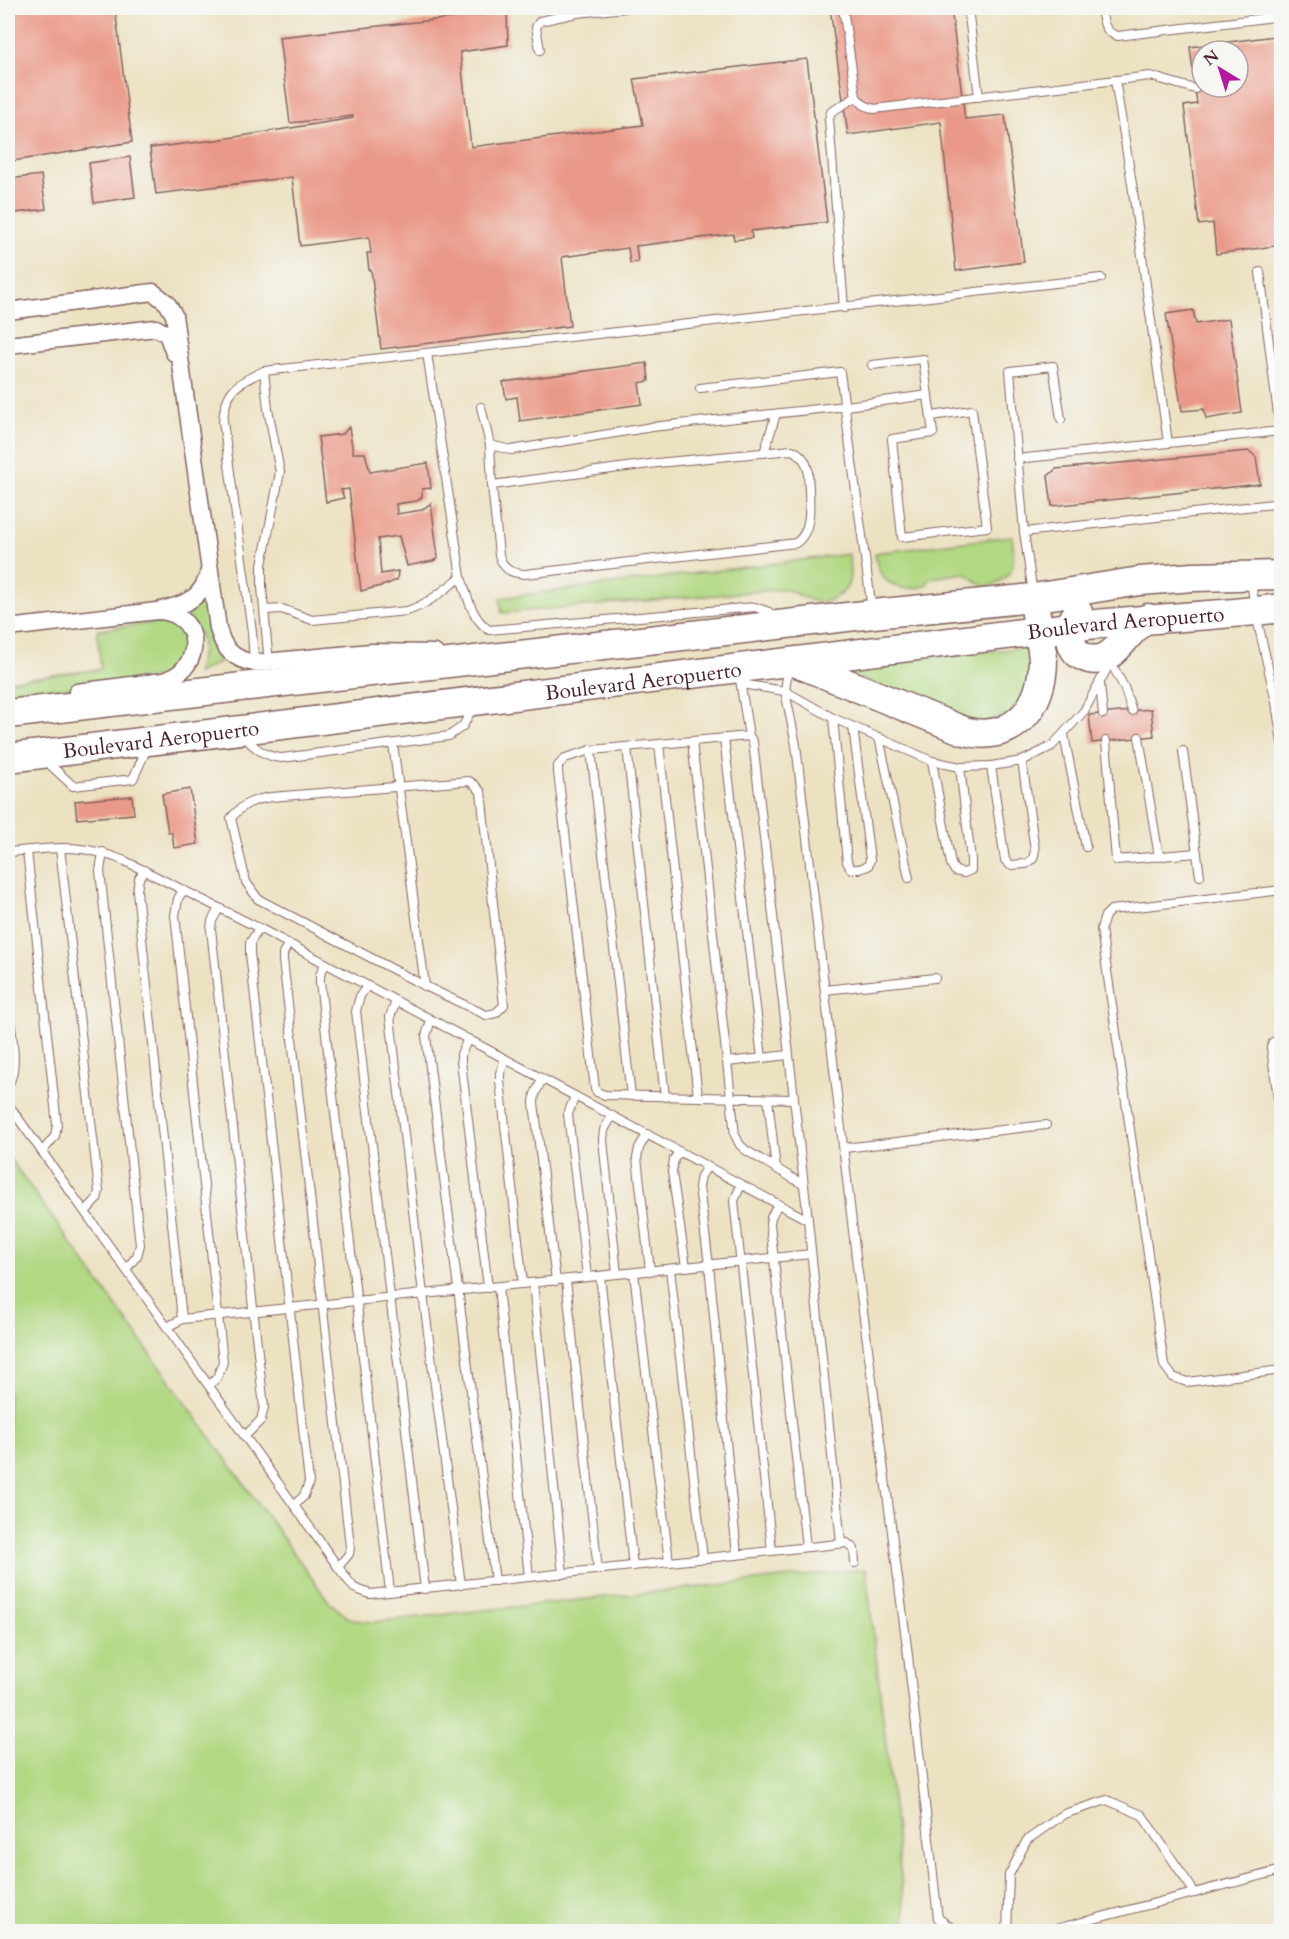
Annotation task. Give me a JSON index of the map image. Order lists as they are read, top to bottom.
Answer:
{
  "streets": {
    "highway": ["Boulevard Aeropuerto"]
  },
  "north": "top left"
}
